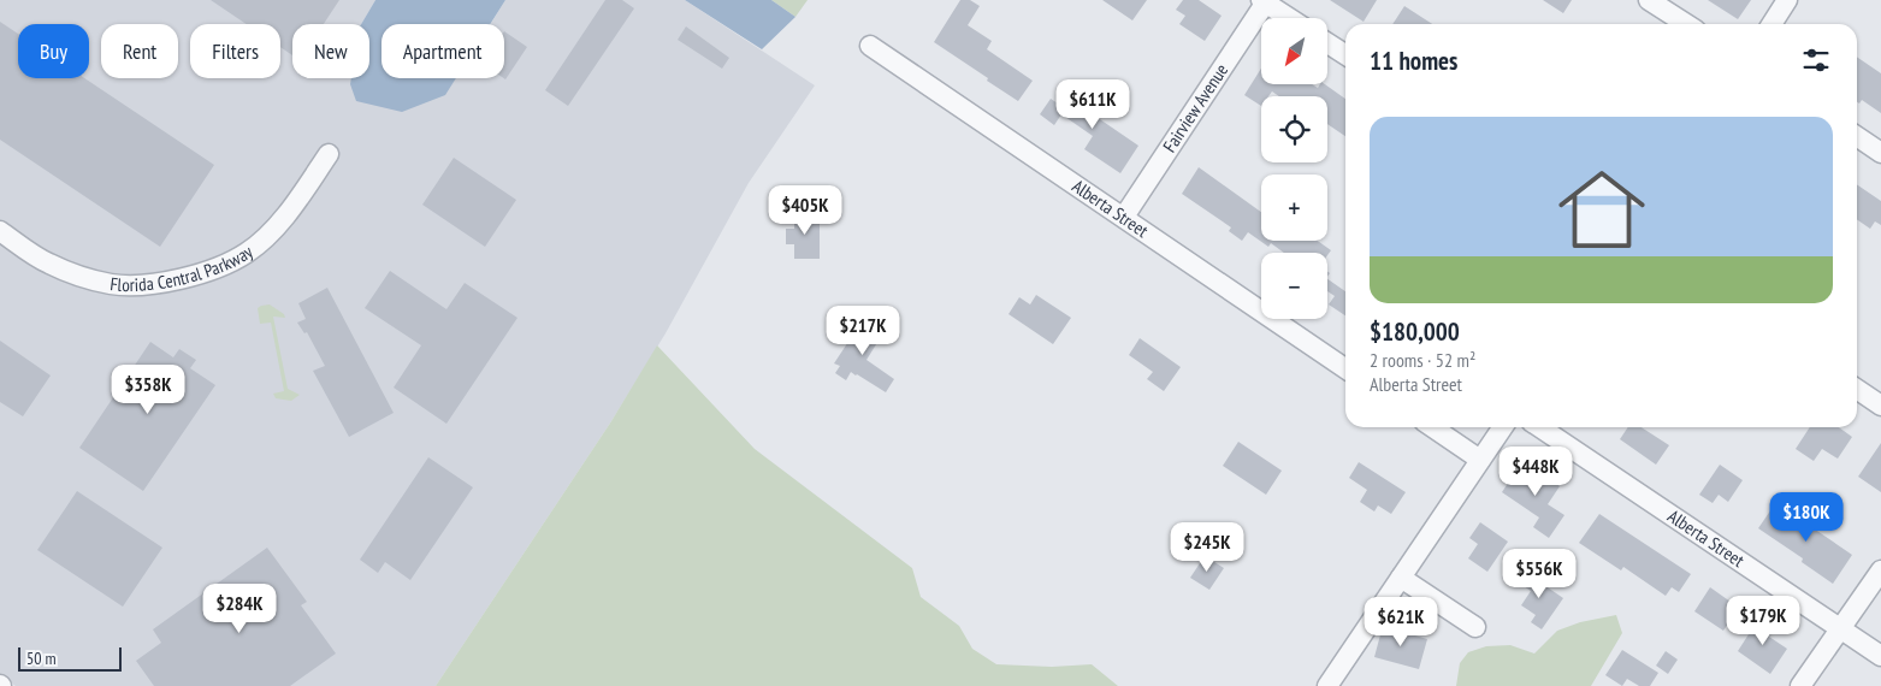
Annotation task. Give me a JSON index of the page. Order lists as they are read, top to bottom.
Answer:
{
  "streets": {
    "street": ["Fairview Avenue", "Alberta Street", "Florida Central Parkway"]
  },
  "crossings": [
    ["Fairview Avenue", "Alberta Street"]
  ],
  "scale_bar": "50 m",
  "north": "bottom left",
  "page": {
    "map_buttons": ["+", "−"],
    "chip": [
      "Buy",
      "Rent",
      "Filters",
      "New",
      "Apartment"
    ],
    "heading": "11 homes",
    "price": [
      "$611K",
      "$405K",
      "$217K",
      "$358K",
      "$448K",
      "$180K",
      "$245K",
      "$556K",
      "$284K",
      "$179K",
      "$621K"
    ],
    "list": [
      {
        "name": "$180,000",
        "note": "2 rooms · 52 m² · Alberta Street"
      }
    ],
    "scale": "50 m"
  }
}
